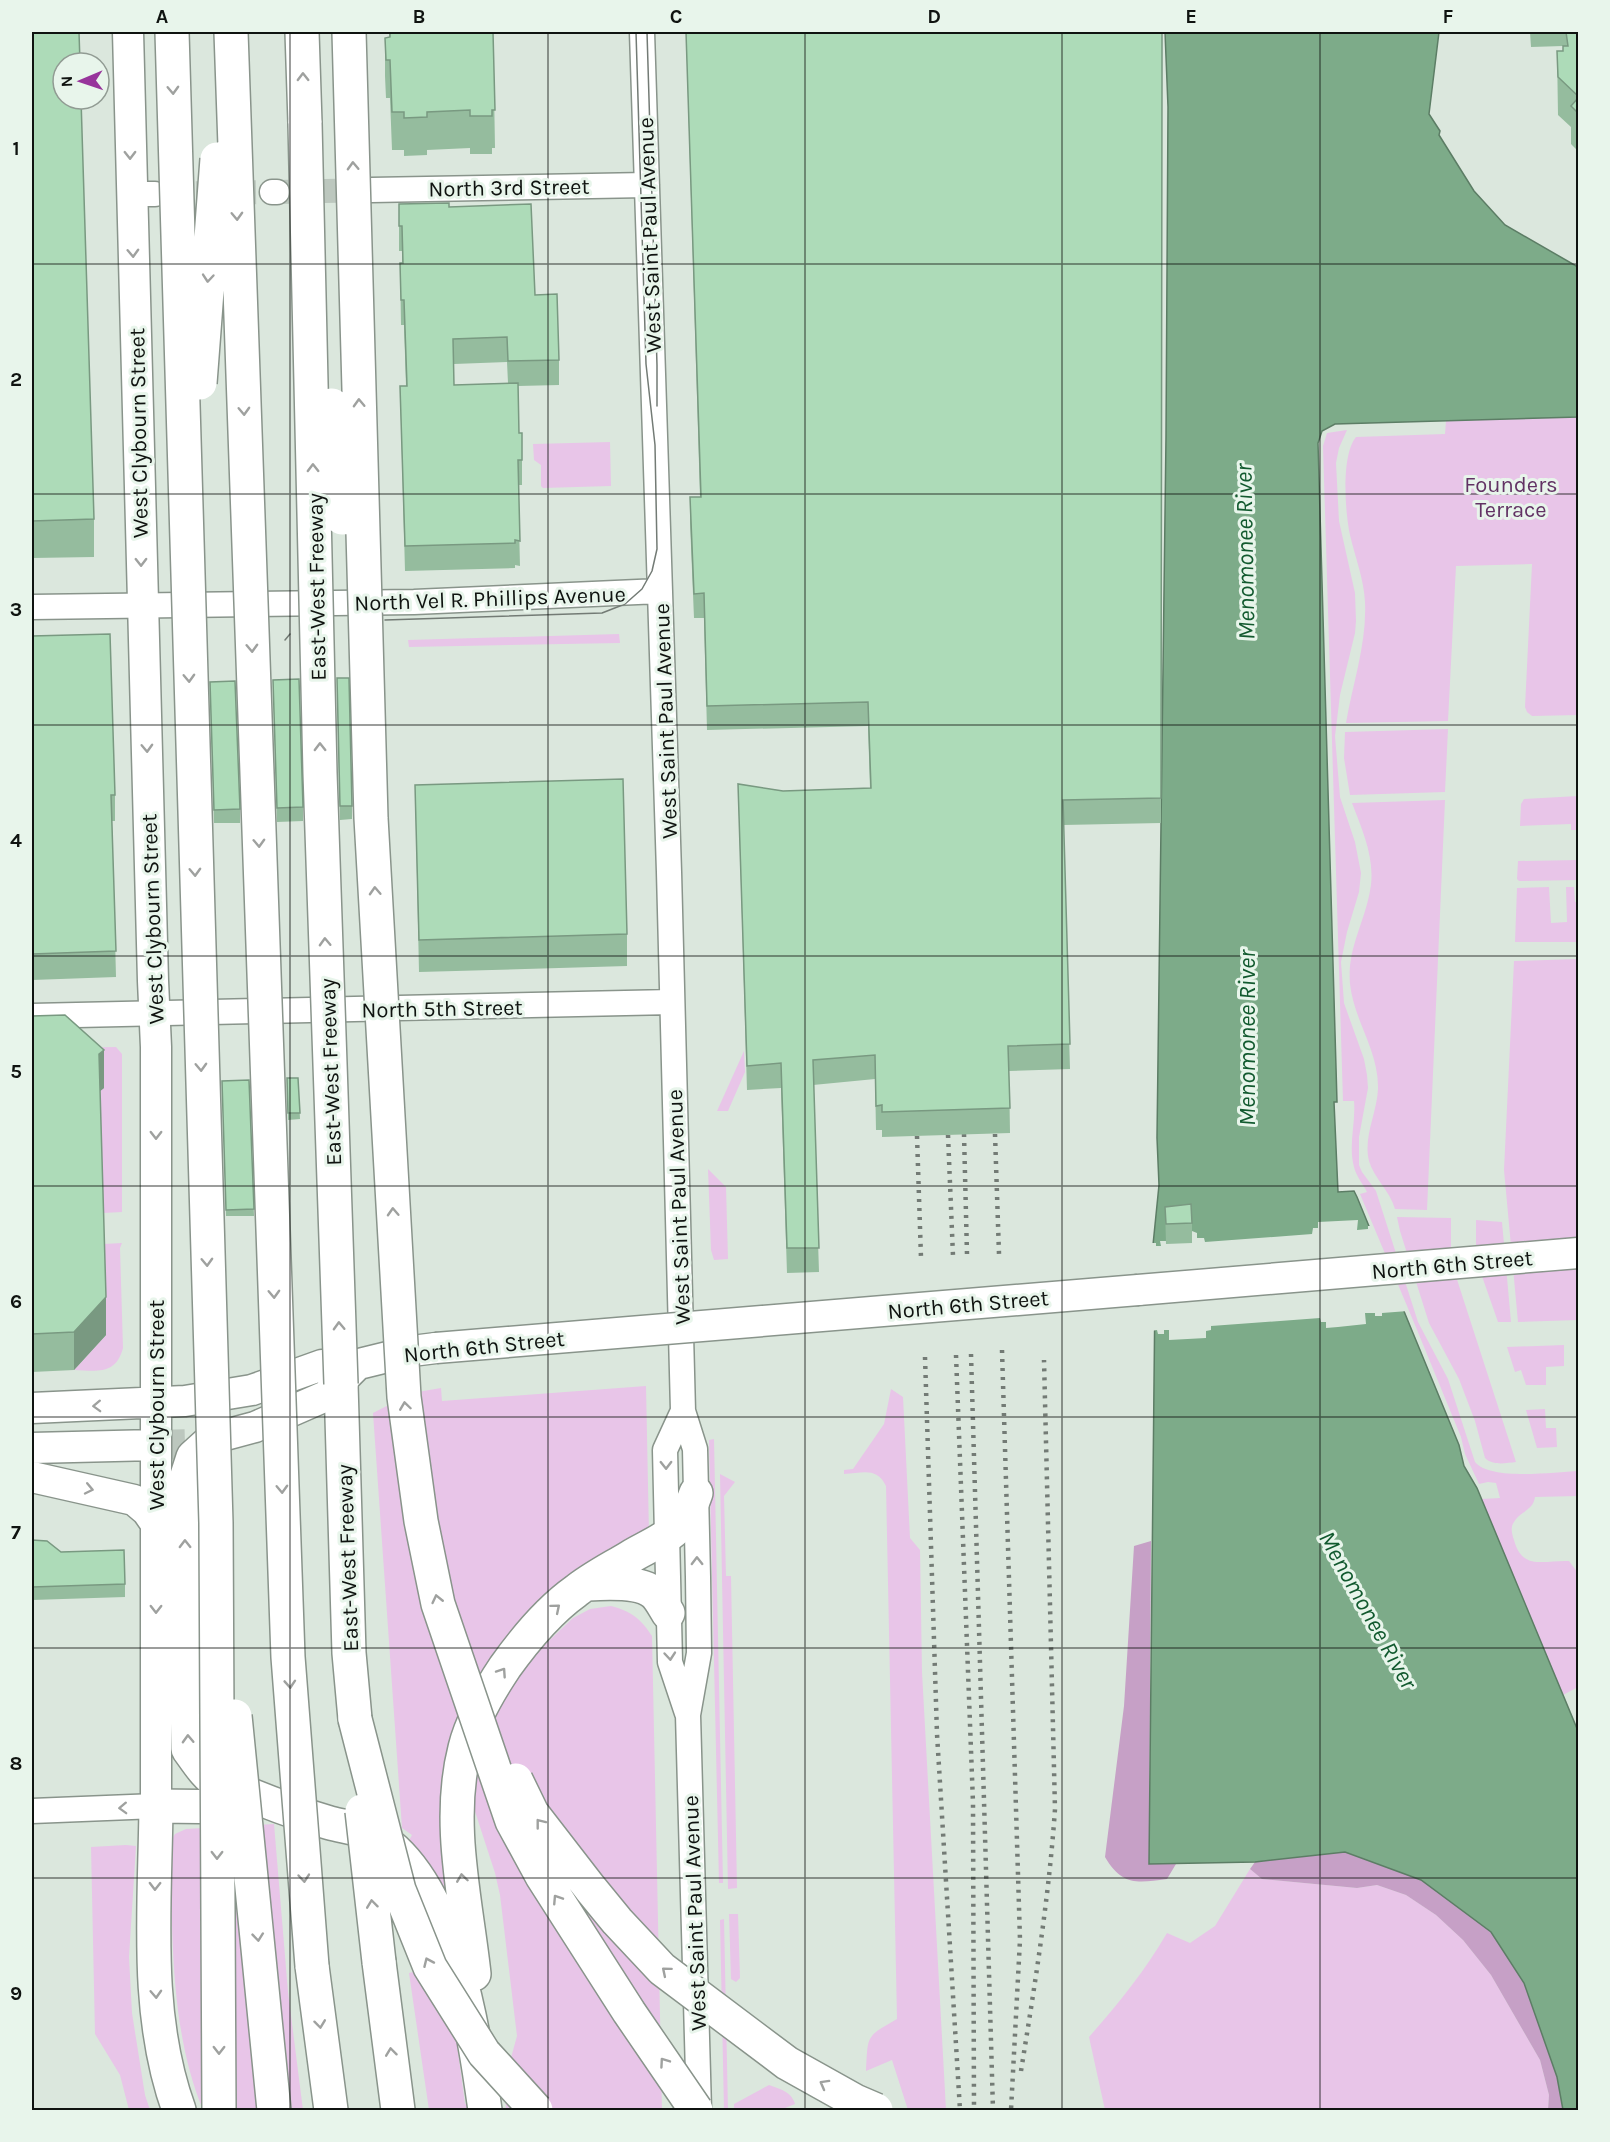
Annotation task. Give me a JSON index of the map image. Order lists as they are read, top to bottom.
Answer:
{
  "streets": {
    "highway": ["East-West Freeway"],
    "main road": ["West Clybourn Street", "North 6th Street"],
    "street": [
      "North 3rd Street",
      "West Saint Paul Avenue",
      "North Vel R. Phillips Avenue",
      "North 5th Street"
    ]
  },
  "crossings": [
    ["North 3rd Street", "West Saint Paul Avenue"],
    ["West Saint Paul Avenue", "North Vel R. Phillips Avenue"],
    ["West Saint Paul Avenue", "North 5th Street"],
    ["West Clybourn Street", "North Vel R. Phillips Avenue"],
    ["West Clybourn Street", "North 5th Street"],
    ["West Clybourn Street", "North 6th Street"]
  ],
  "one_way": ["West Clybourn Street"],
  "water": ["Menomonee River"],
  "parks": ["Founders Terrace"],
  "north": "left",
  "grid": {
    "columns": [
      "A",
      "B",
      "C",
      "D",
      "E",
      "F"
    ],
    "rows": [
      "1",
      "2",
      "3",
      "4",
      "5",
      "6",
      "7",
      "8",
      "9"
    ]
  }
}
